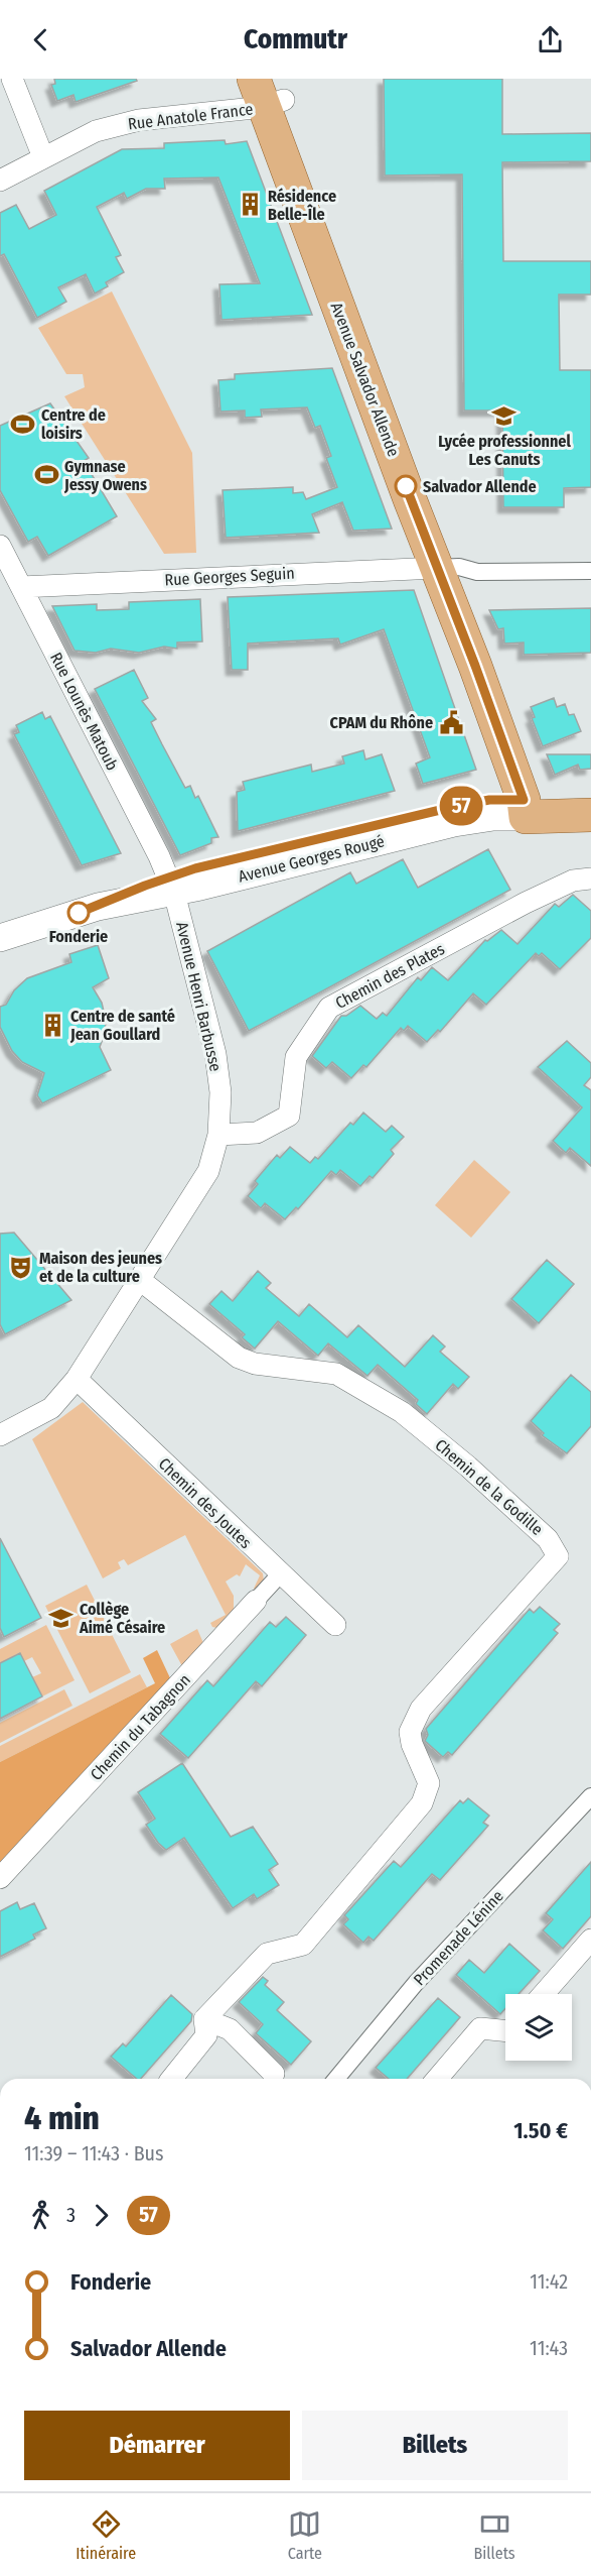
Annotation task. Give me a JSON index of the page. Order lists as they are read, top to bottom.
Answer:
{
  "streets": {
    "main road": ["Avenue Salvador Allende"],
    "street": [
      "Rue Anatole France",
      "Rue Georges Seguin",
      "Rue Lounès Matoub",
      "Avenue Georges Rougé",
      "Chemin des Plates",
      "Avenue Henri Barbusse",
      "Chemin de la Godille",
      "Chemin des Joutes",
      "Chemin du Tabagnon",
      "Promenade Lénine"
    ]
  },
  "crossings": [
    ["Rue Anatole France", "Avenue Salvador Allende"],
    ["Avenue Salvador Allende", "Rue Georges Seguin"],
    ["Avenue Salvador Allende", "Avenue Georges Rougé"],
    ["Rue Georges Seguin", "Rue Lounès Matoub"],
    ["Rue Lounès Matoub", "Avenue Georges Rougé"],
    ["Rue Lounès Matoub", "Avenue Henri Barbusse"],
    ["Avenue Georges Rougé", "Avenue Henri Barbusse"],
    ["Chemin des Plates", "Avenue Henri Barbusse"],
    ["Avenue Henri Barbusse", "Chemin de la Godille"],
    ["Avenue Henri Barbusse", "Chemin des Joutes"],
    ["Chemin des Joutes", "Chemin du Tabagnon"]
  ],
  "places": {
    "building": ["Résidence Belle-Île", "Centre de santé Jean Goullard"],
    "school or university": ["Lycée professionnel Les Canuts", "Collège Aimé Césaire"],
    "sports": ["Centre de loisirs", "Gymnase Jessy Owens"],
    "other": ["Salvador Allende", "Fonderie"],
    "public building": ["CPAM du Rhône"],
    "theatre": ["Maison des jeunes et de la culture"]
  },
  "lines": ["bus line 57"],
  "page": {
    "header": "Commutr",
    "on_map": "57",
    "heading": ["4 min", "11:39 – 11:43 · Bus", "1.50 €"],
    "legs": ["3", "57"],
    "list": [
      {
        "name": "Fonderie",
        "value": "11:42"
      },
      {
        "name": "Salvador Allende",
        "value": "11:43"
      }
    ],
    "buttons": ["Démarrer", "Billets"],
    "tabs": ["Itinéraire", "Carte", "Billets"]
  }
}
